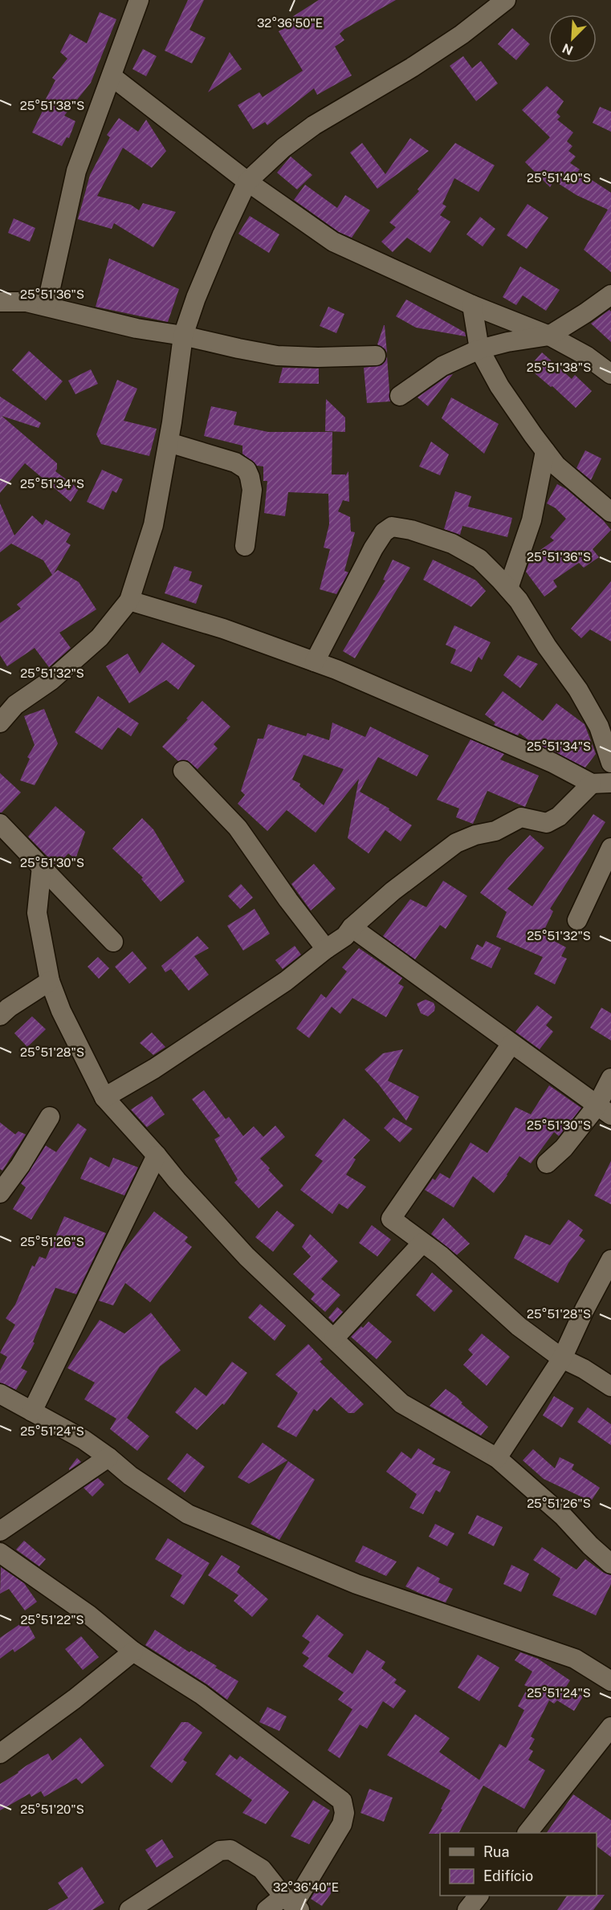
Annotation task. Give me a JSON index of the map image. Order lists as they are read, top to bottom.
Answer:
{
  "legend": ["Rua", "Edifício"],
  "north": "bottom left",
  "coordinates": [
    "32°36'50\"E",
    "25°51'38\"S",
    "25°51'40\"S",
    "25°51'36\"S",
    "25°51'34\"S",
    "25°51'32\"S",
    "25°51'30\"S",
    "25°51'28\"S",
    "25°51'26\"S",
    "25°51'24\"S",
    "25°51'22\"S",
    "25°51'20\"S",
    "32°36'40\"E"
  ]
}
